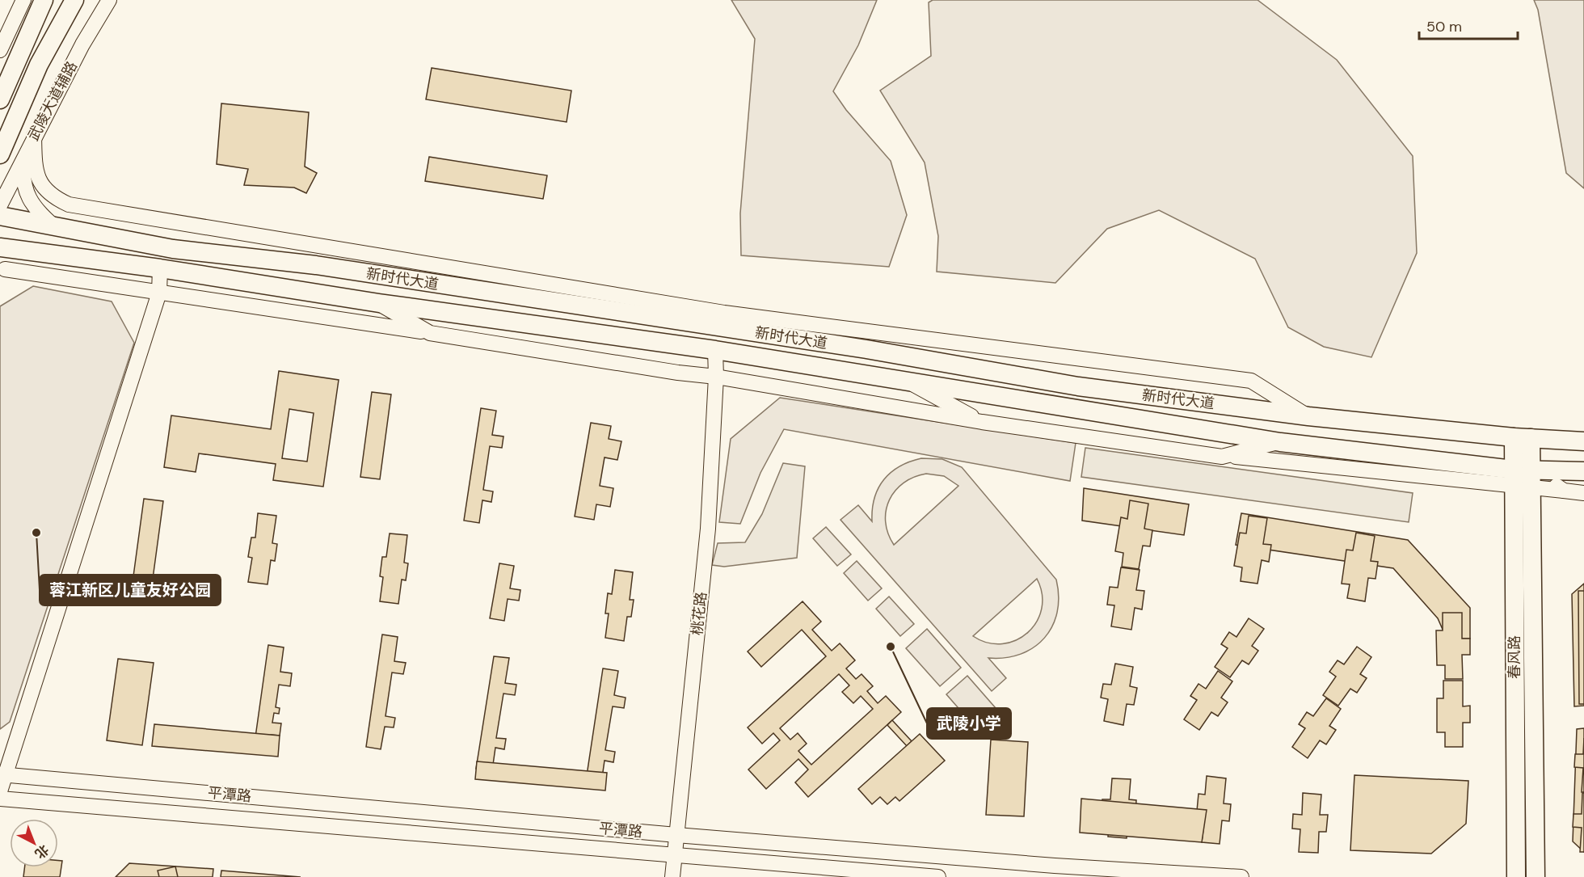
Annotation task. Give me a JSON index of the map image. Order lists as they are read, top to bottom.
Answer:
{
  "streets": {
    "main road": ["新时代大道", "春风路"],
    "street": ["武陵大道辅路", "桃花路", "平潭路"]
  },
  "crossings": [
    ["新时代大道", "桃花路"],
    ["新时代大道", "春风路"],
    ["桃花路", "平潭路"]
  ],
  "places": ["蓉江新区儿童友好公园", "武陵小学"],
  "scale_bar": "50 m",
  "north": "bottom right"
}
